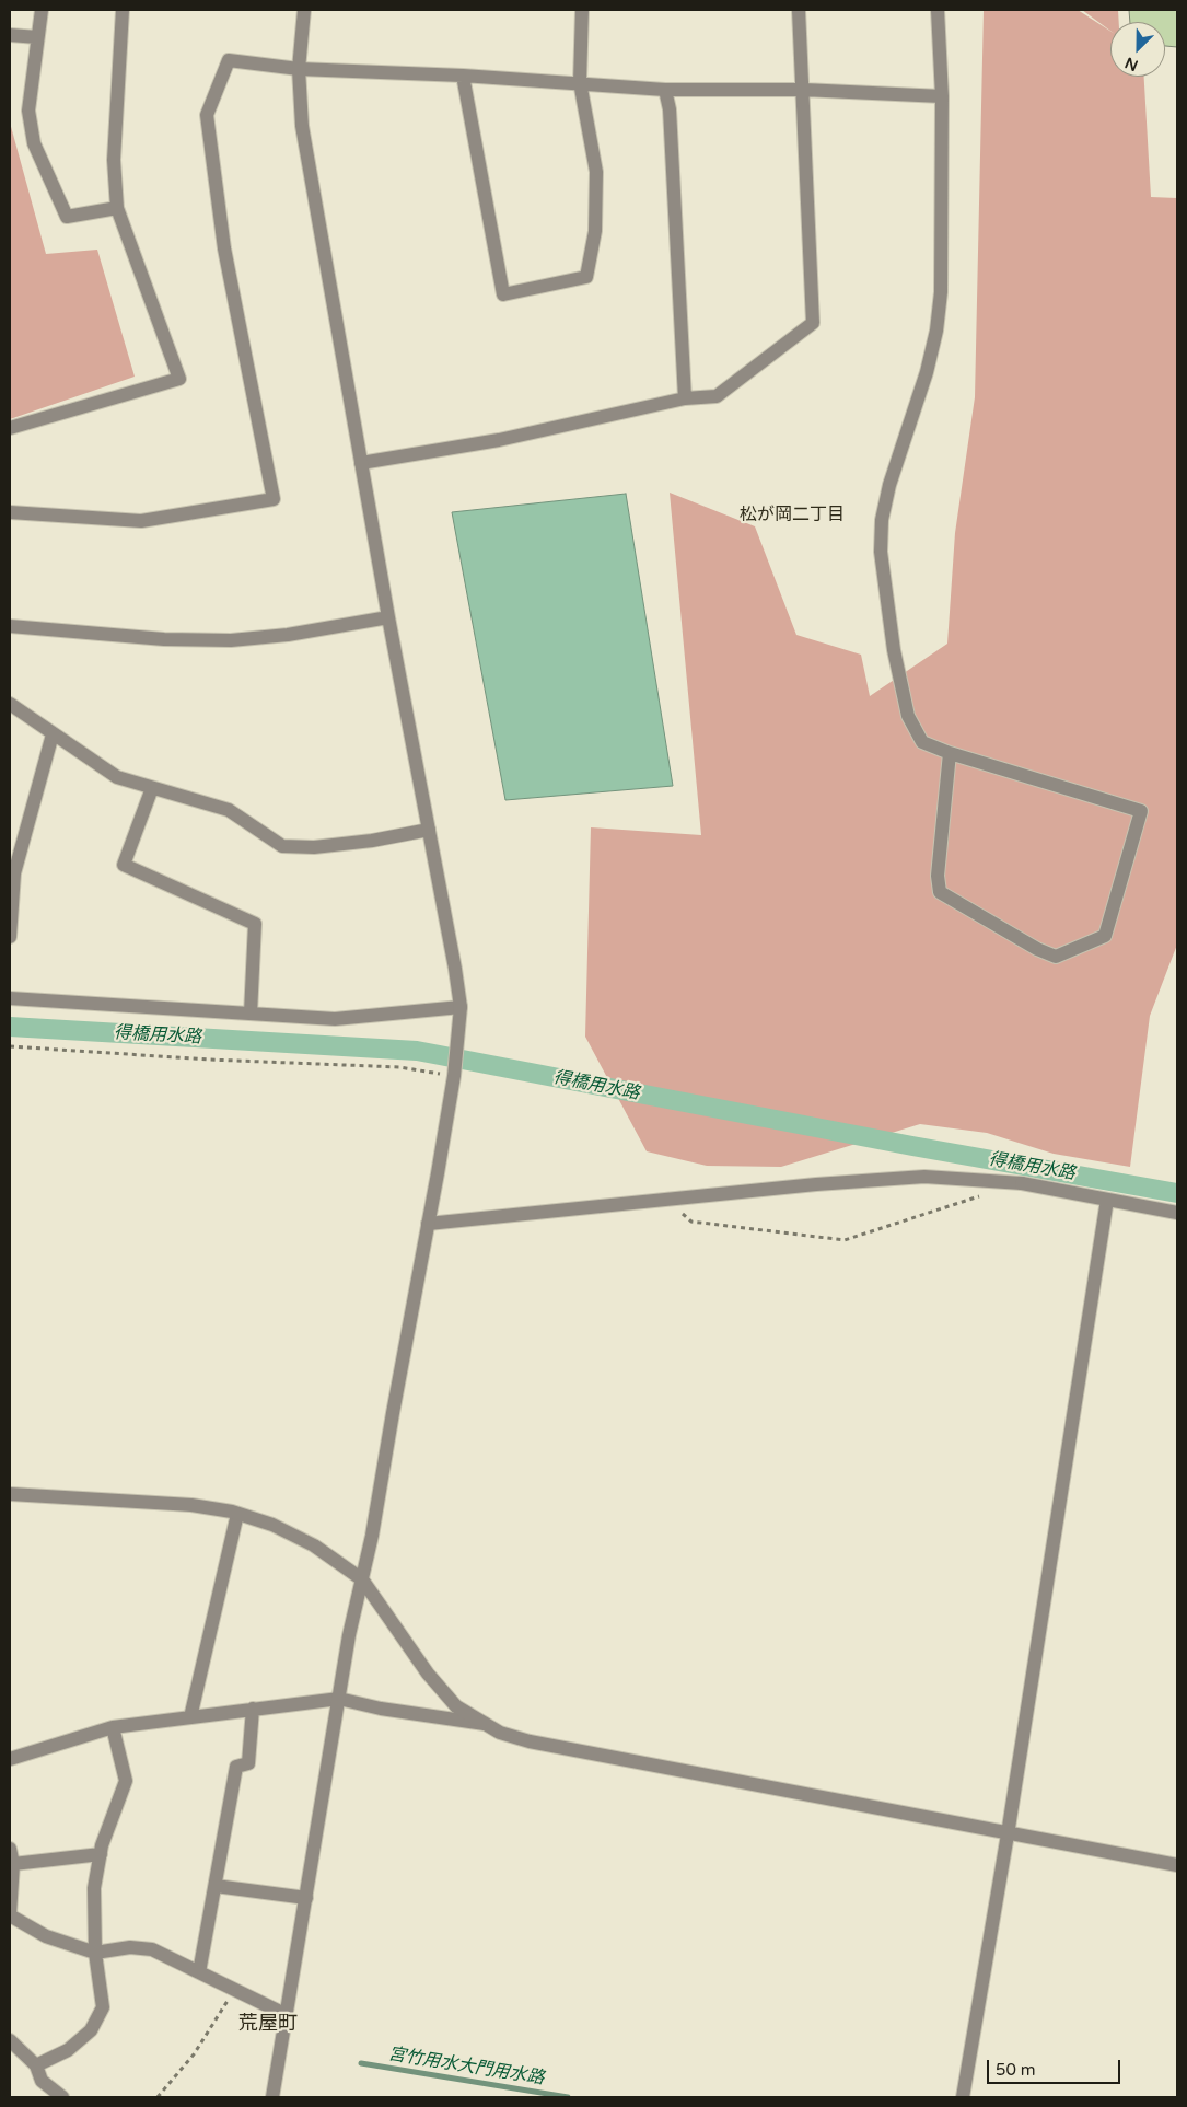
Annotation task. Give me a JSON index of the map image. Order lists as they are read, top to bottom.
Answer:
{
  "districts": ["松が岡二丁目", "荒屋町"],
  "water": ["得橋用水路", "宮竹用水大門用水路"],
  "scale_bar": "50 m",
  "north": "bottom left"
}
